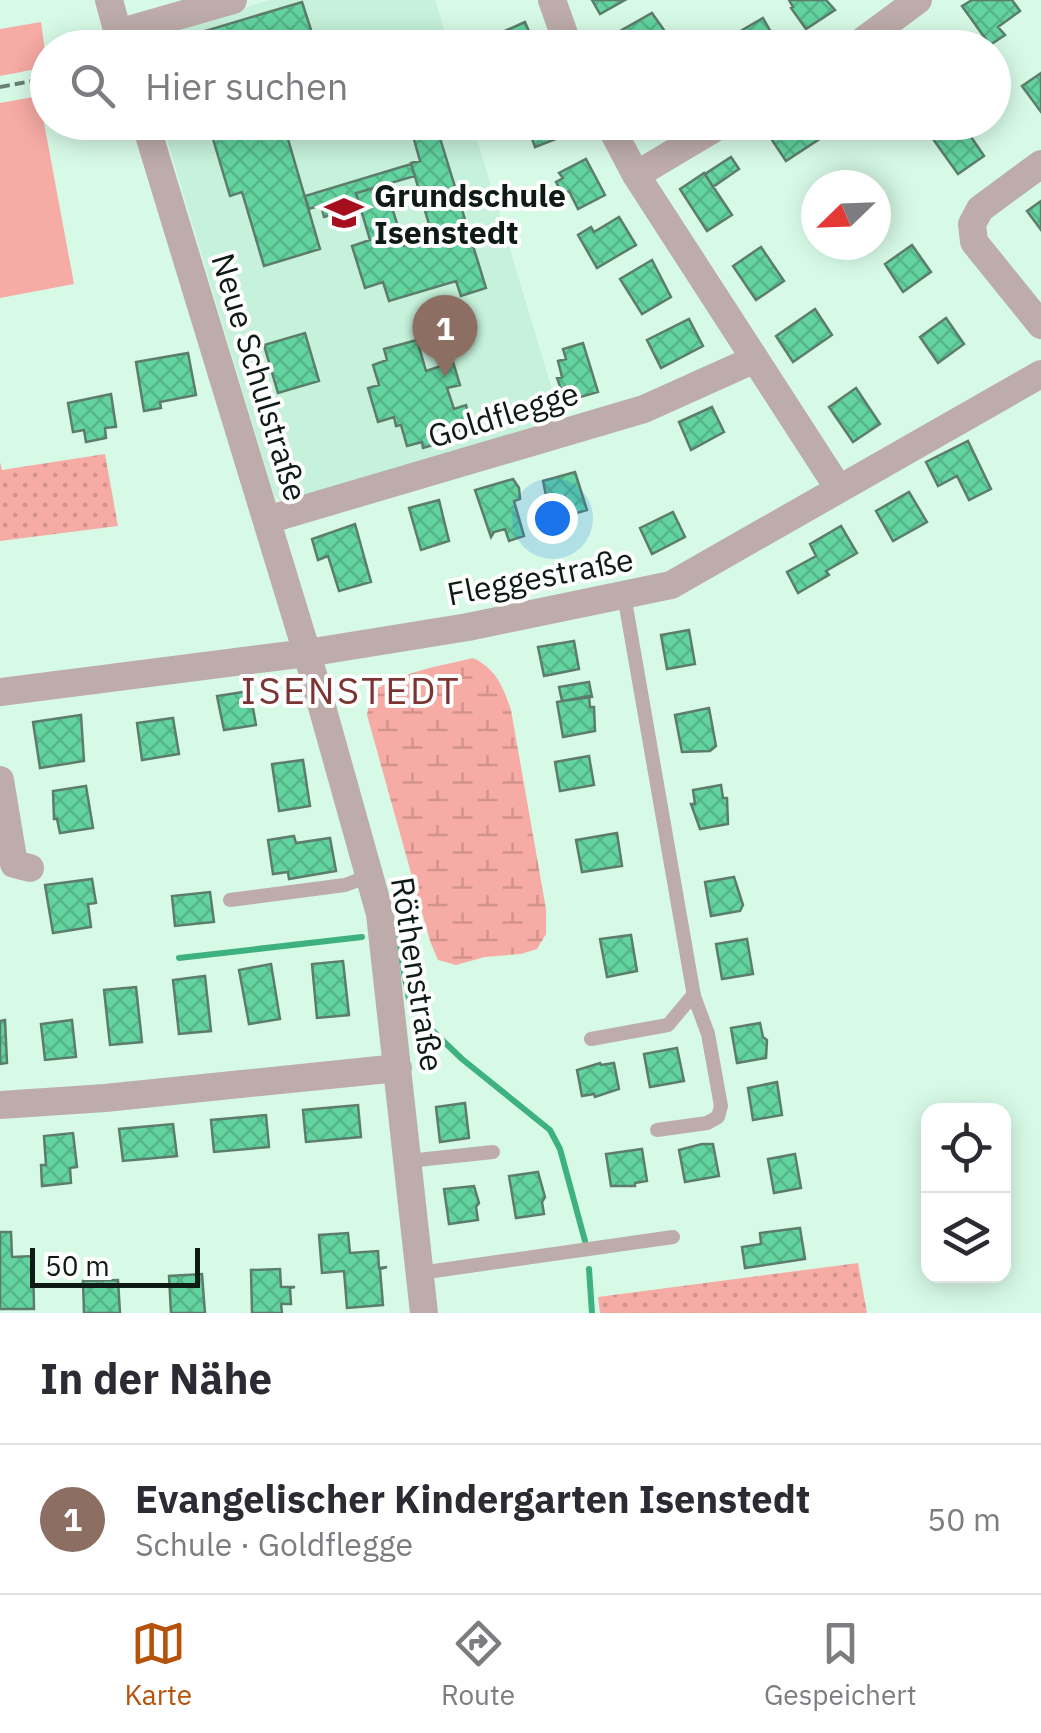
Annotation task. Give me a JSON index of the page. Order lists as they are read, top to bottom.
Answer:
{
  "streets": {
    "street": [
      "Neue Schulstraße",
      "Goldflegge",
      "Fleggestraße",
      "Röthenstraße"
    ]
  },
  "crossings": [
    ["Neue Schulstraße", "Goldflegge"],
    ["Neue Schulstraße", "Fleggestraße"],
    ["Neue Schulstraße", "Röthenstraße"],
    ["Fleggestraße", "Röthenstraße"]
  ],
  "districts": ["ISENSTEDT"],
  "places": {
    "school or university": ["Grundschule Isenstedt"]
  },
  "scale_bar": "50 m",
  "north": "bottom left",
  "page": {
    "search": "Hier suchen",
    "pins": "1",
    "scale": "50 m",
    "heading": "In der Nähe",
    "list": [
      {
        "mark": "1",
        "name": "Evangelischer Kindergarten Isenstedt",
        "note": "Schule · Goldflegge",
        "value": "50 m"
      }
    ],
    "nav": ["Karte", "Route", "Gespeichert"]
  }
}
